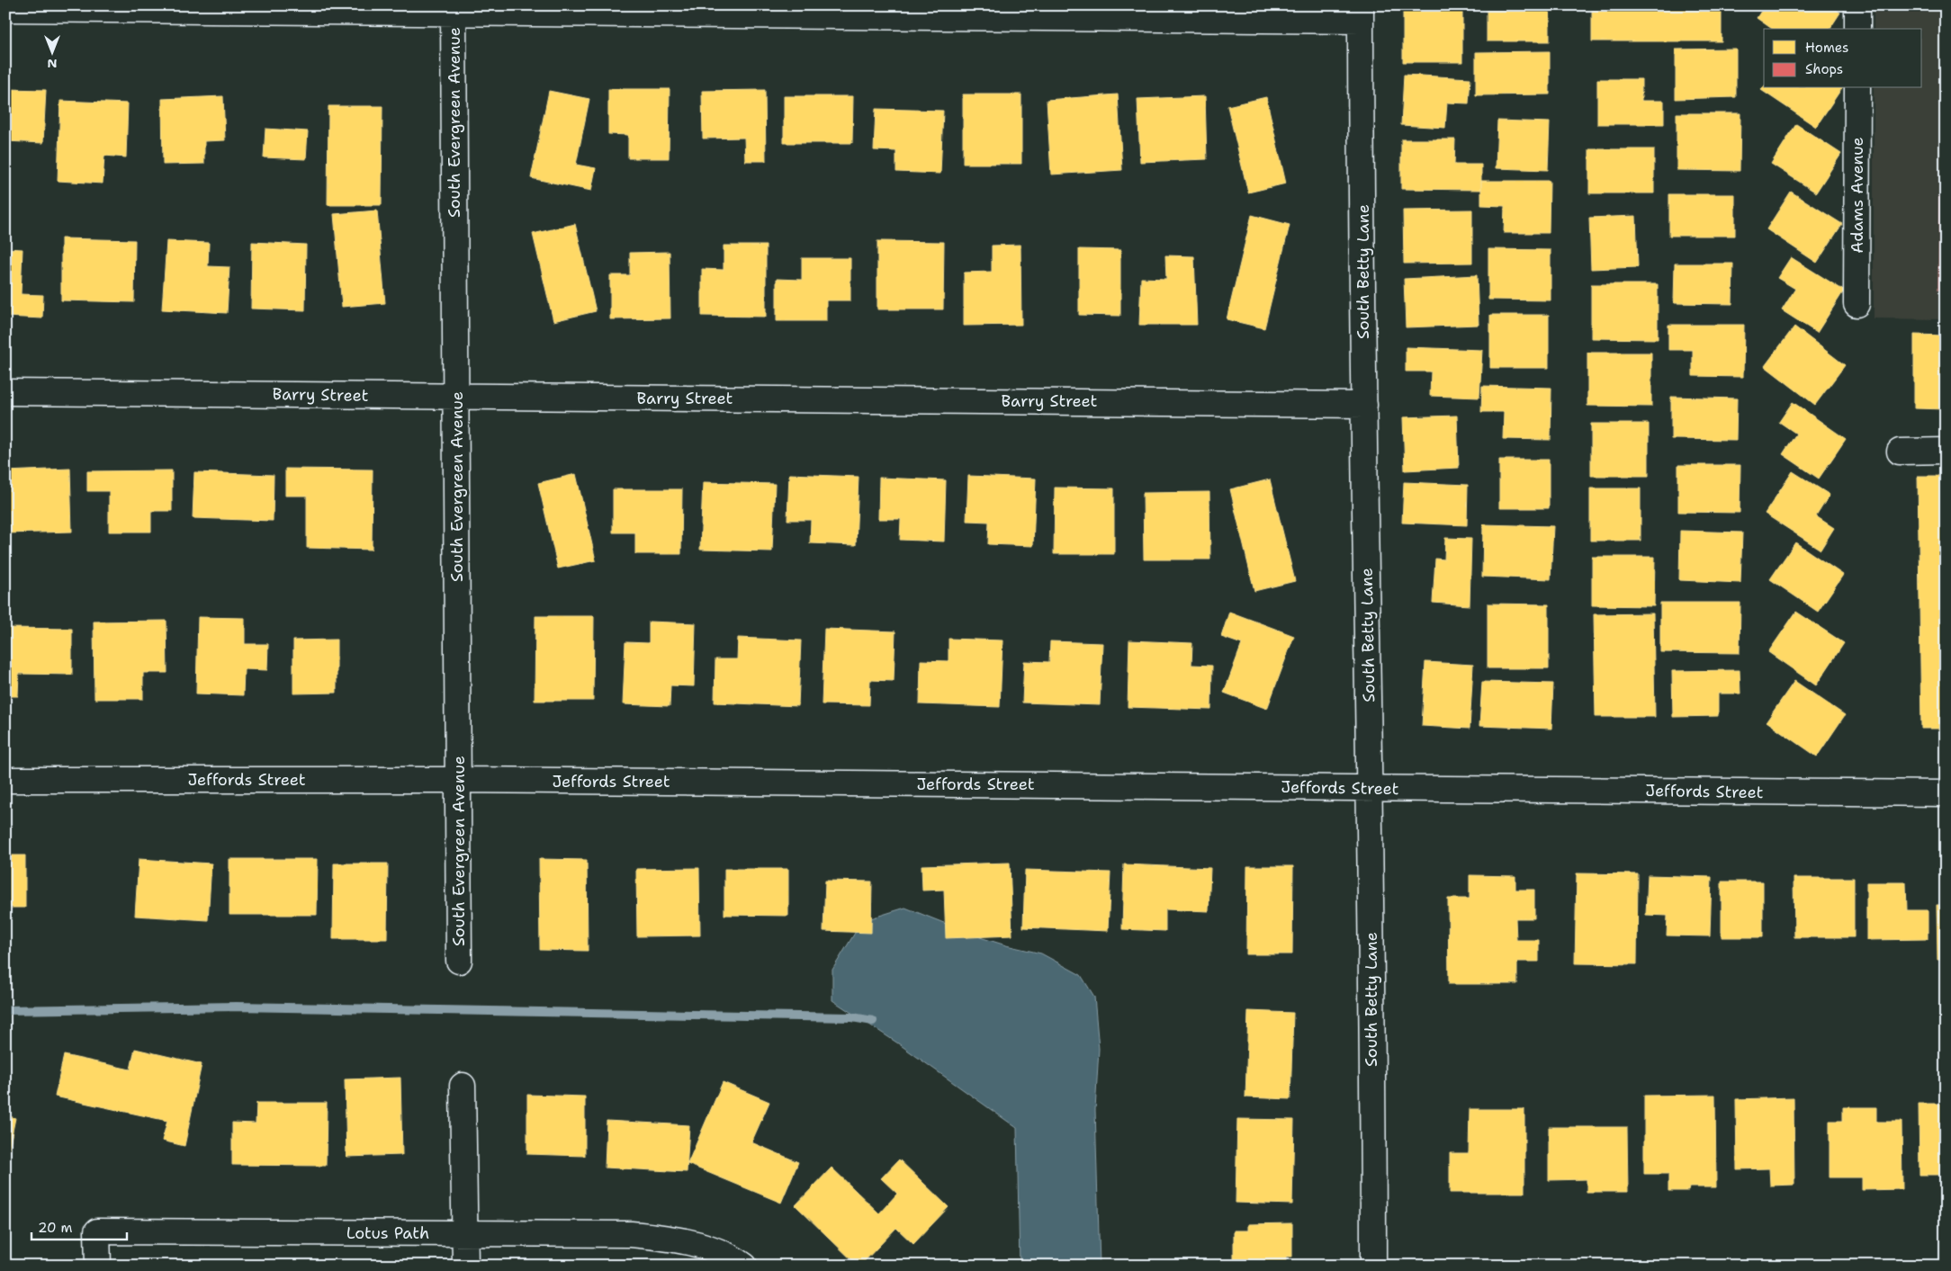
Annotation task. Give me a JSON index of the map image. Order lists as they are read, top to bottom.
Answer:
{
  "streets": {
    "street": [
      "South Evergreen Avenue",
      "Adams Avenue",
      "South Betty Lane",
      "Barry Street",
      "Jeffords Street",
      "Lotus Path"
    ]
  },
  "crossings": [
    ["South Evergreen Avenue", "Barry Street"],
    ["South Evergreen Avenue", "Jeffords Street"],
    ["South Betty Lane", "Barry Street"],
    ["South Betty Lane", "Jeffords Street"]
  ],
  "legend": ["Homes", "Shops"],
  "scale_bar": "20 m",
  "north": "bottom"
}
